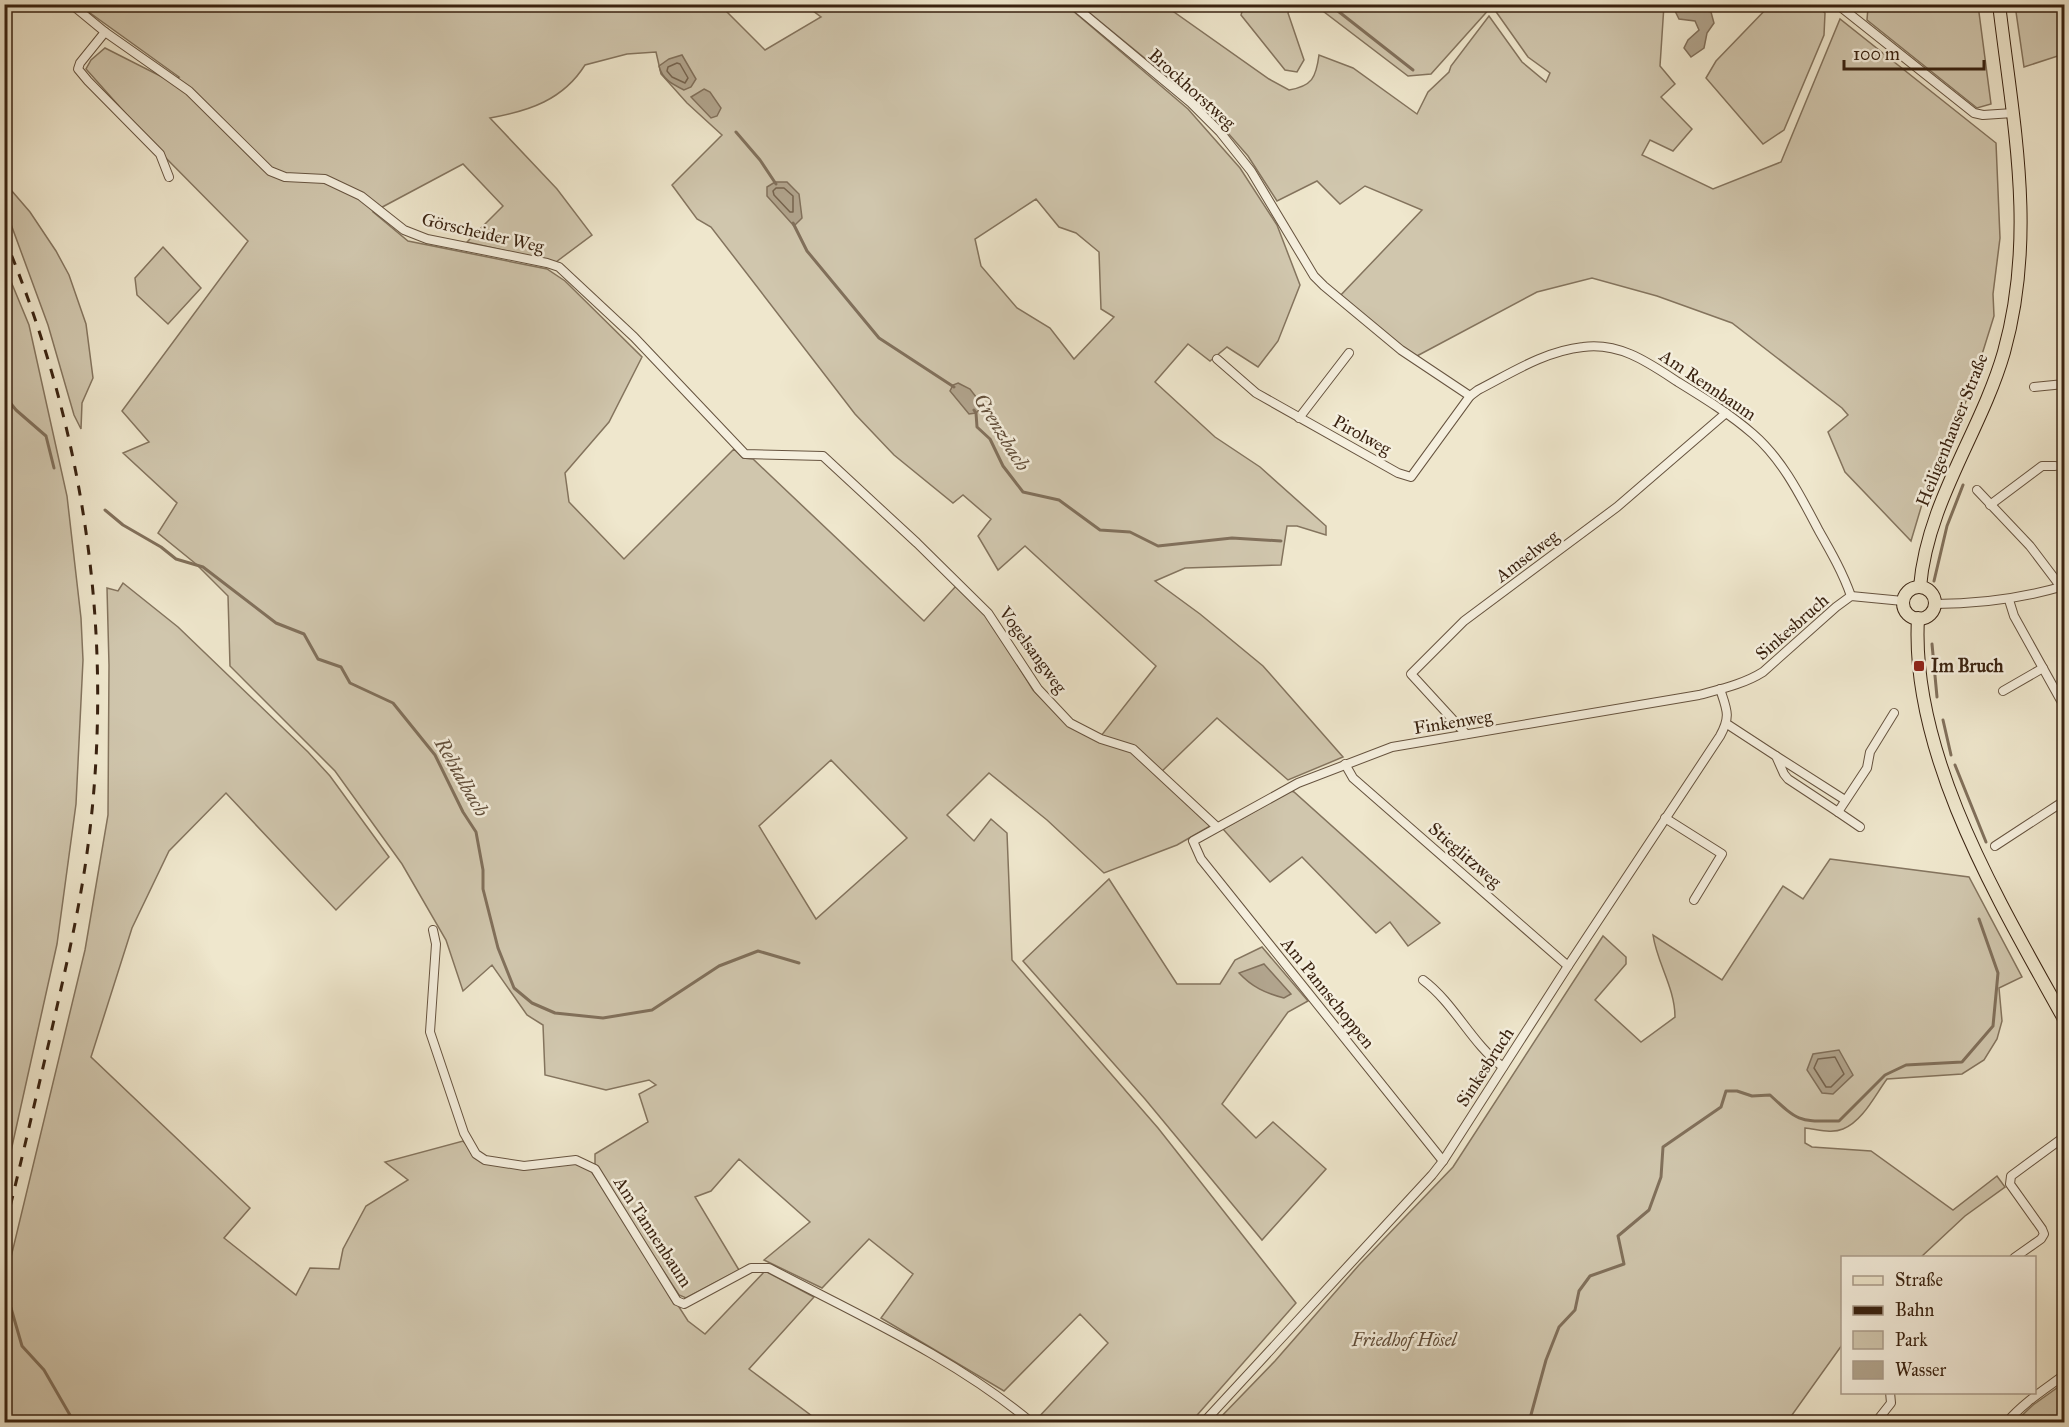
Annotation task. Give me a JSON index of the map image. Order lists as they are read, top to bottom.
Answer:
{
  "streets": {
    "main road": ["Heiligenhauser Straße"],
    "street": [
      "Brockhorstweg",
      "Görscheider Weg",
      "Am Rennbaum",
      "Pirolweg",
      "Amselweg",
      "Sinkesbruch",
      "Vogelsangweg",
      "Finkenweg",
      "Stieglitzweg",
      "Am Pannschoppen",
      "Am Tannenbaum"
    ]
  },
  "crossings": [
    ["Brockhorstweg", "Am Rennbaum"],
    ["Görscheider Weg", "Vogelsangweg"],
    ["Am Rennbaum", "Pirolweg"],
    ["Am Rennbaum", "Amselweg"],
    ["Am Rennbaum", "Sinkesbruch"],
    ["Heiligenhauser Straße", "Sinkesbruch"],
    ["Amselweg", "Finkenweg"],
    ["Sinkesbruch", "Finkenweg"],
    ["Sinkesbruch", "Stieglitzweg"],
    ["Sinkesbruch", "Am Pannschoppen"],
    ["Vogelsangweg", "Finkenweg"],
    ["Finkenweg", "Stieglitzweg"],
    ["Finkenweg", "Am Pannschoppen"]
  ],
  "water": ["Grenzbach", "Rehtalbach"],
  "parks": ["Friedhof Hösel"],
  "places": {
    "transit": ["Im Bruch"]
  },
  "legend": [
    "Straße",
    "Bahn",
    "Park",
    "Wasser"
  ],
  "scale_bar": "100 m"
}
